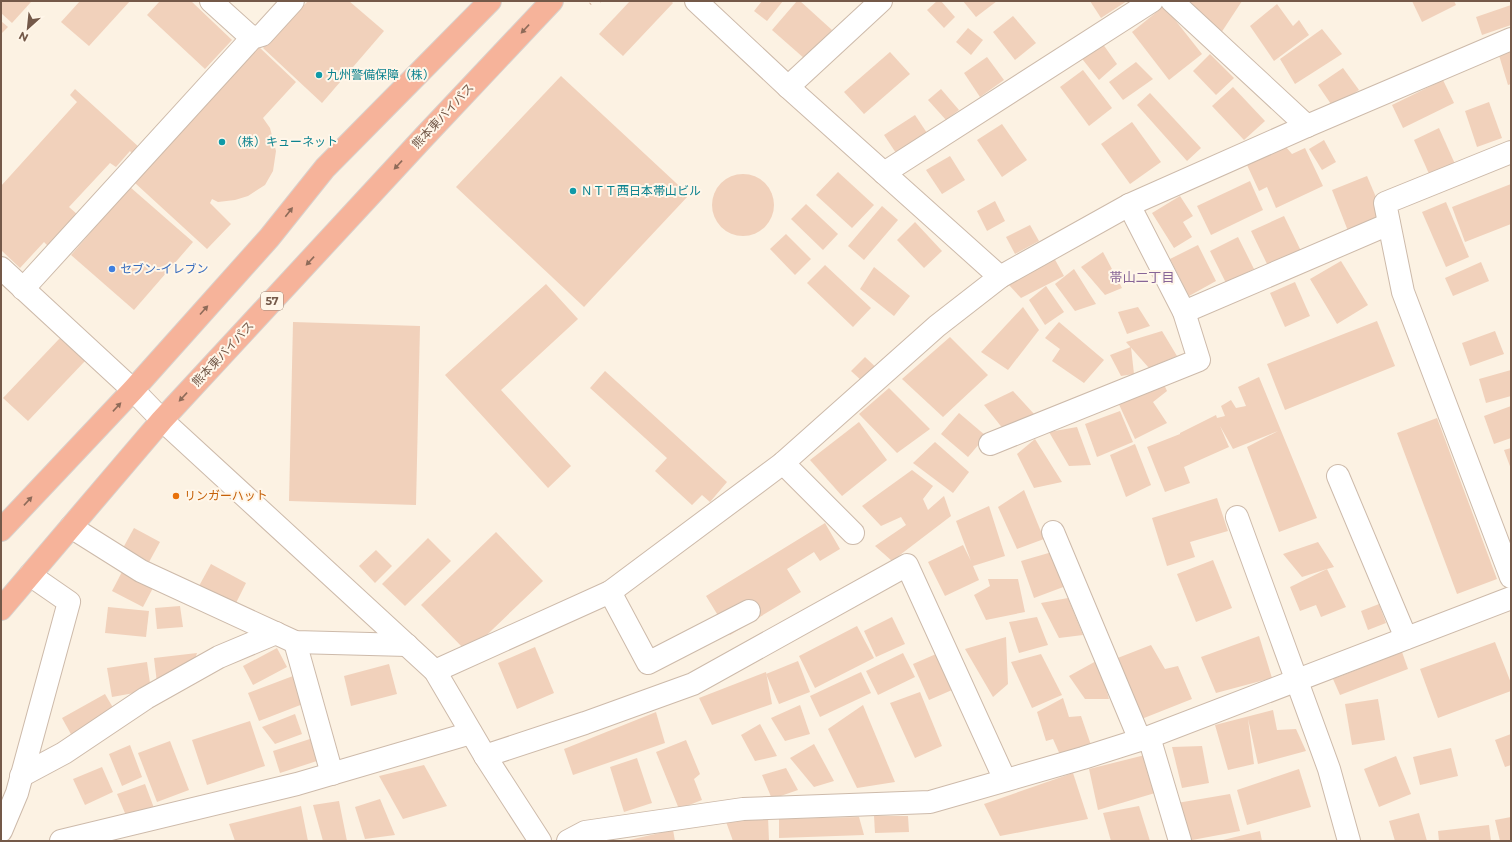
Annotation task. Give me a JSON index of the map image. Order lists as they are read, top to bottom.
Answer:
{
  "streets": {
    "highway": ["熊本東バイパス", "57"]
  },
  "districts": ["帯山二丁目"],
  "places": [
    "九州警備保障（株）",
    "（株）キューネット",
    "ＮＴＴ西日本帯山ビル",
    "セブン-イレブン",
    "リンガーハット"
  ],
  "north": "bottom left"
}
